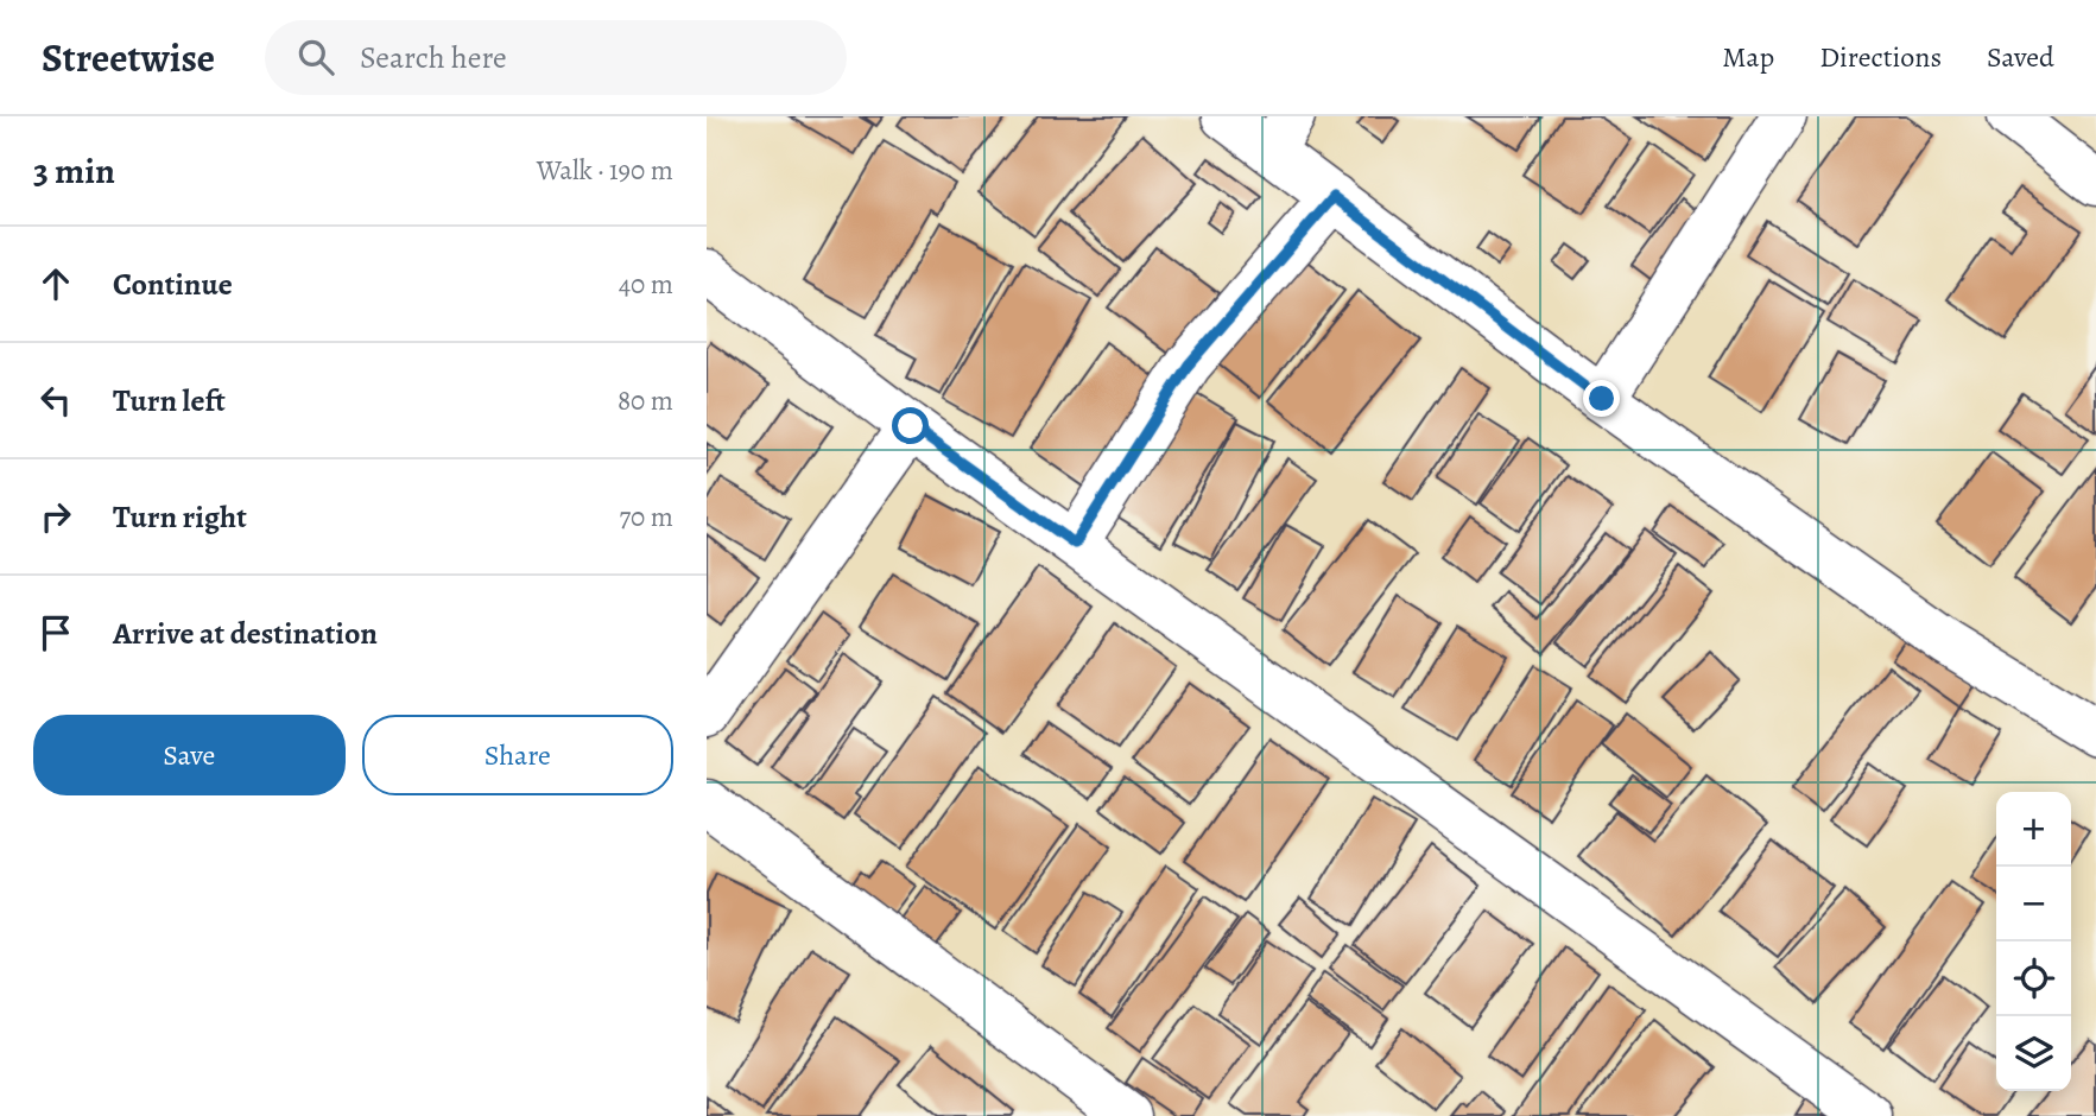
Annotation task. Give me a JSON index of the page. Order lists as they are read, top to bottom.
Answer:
{
  "page": {
    "header": "Streetwise",
    "search": "Search here",
    "nav": ["Map", "Directions", "Saved"],
    "heading": ["3 min", "Walk · 190 m"],
    "list": [
      ["Continue", "40 m"],
      ["Turn left", "80 m"],
      ["Turn right", "70 m"],
      "Arrive at destination"
    ],
    "buttons": ["Save", "Share"],
    "map_buttons": ["+", "−"]
  }
}
